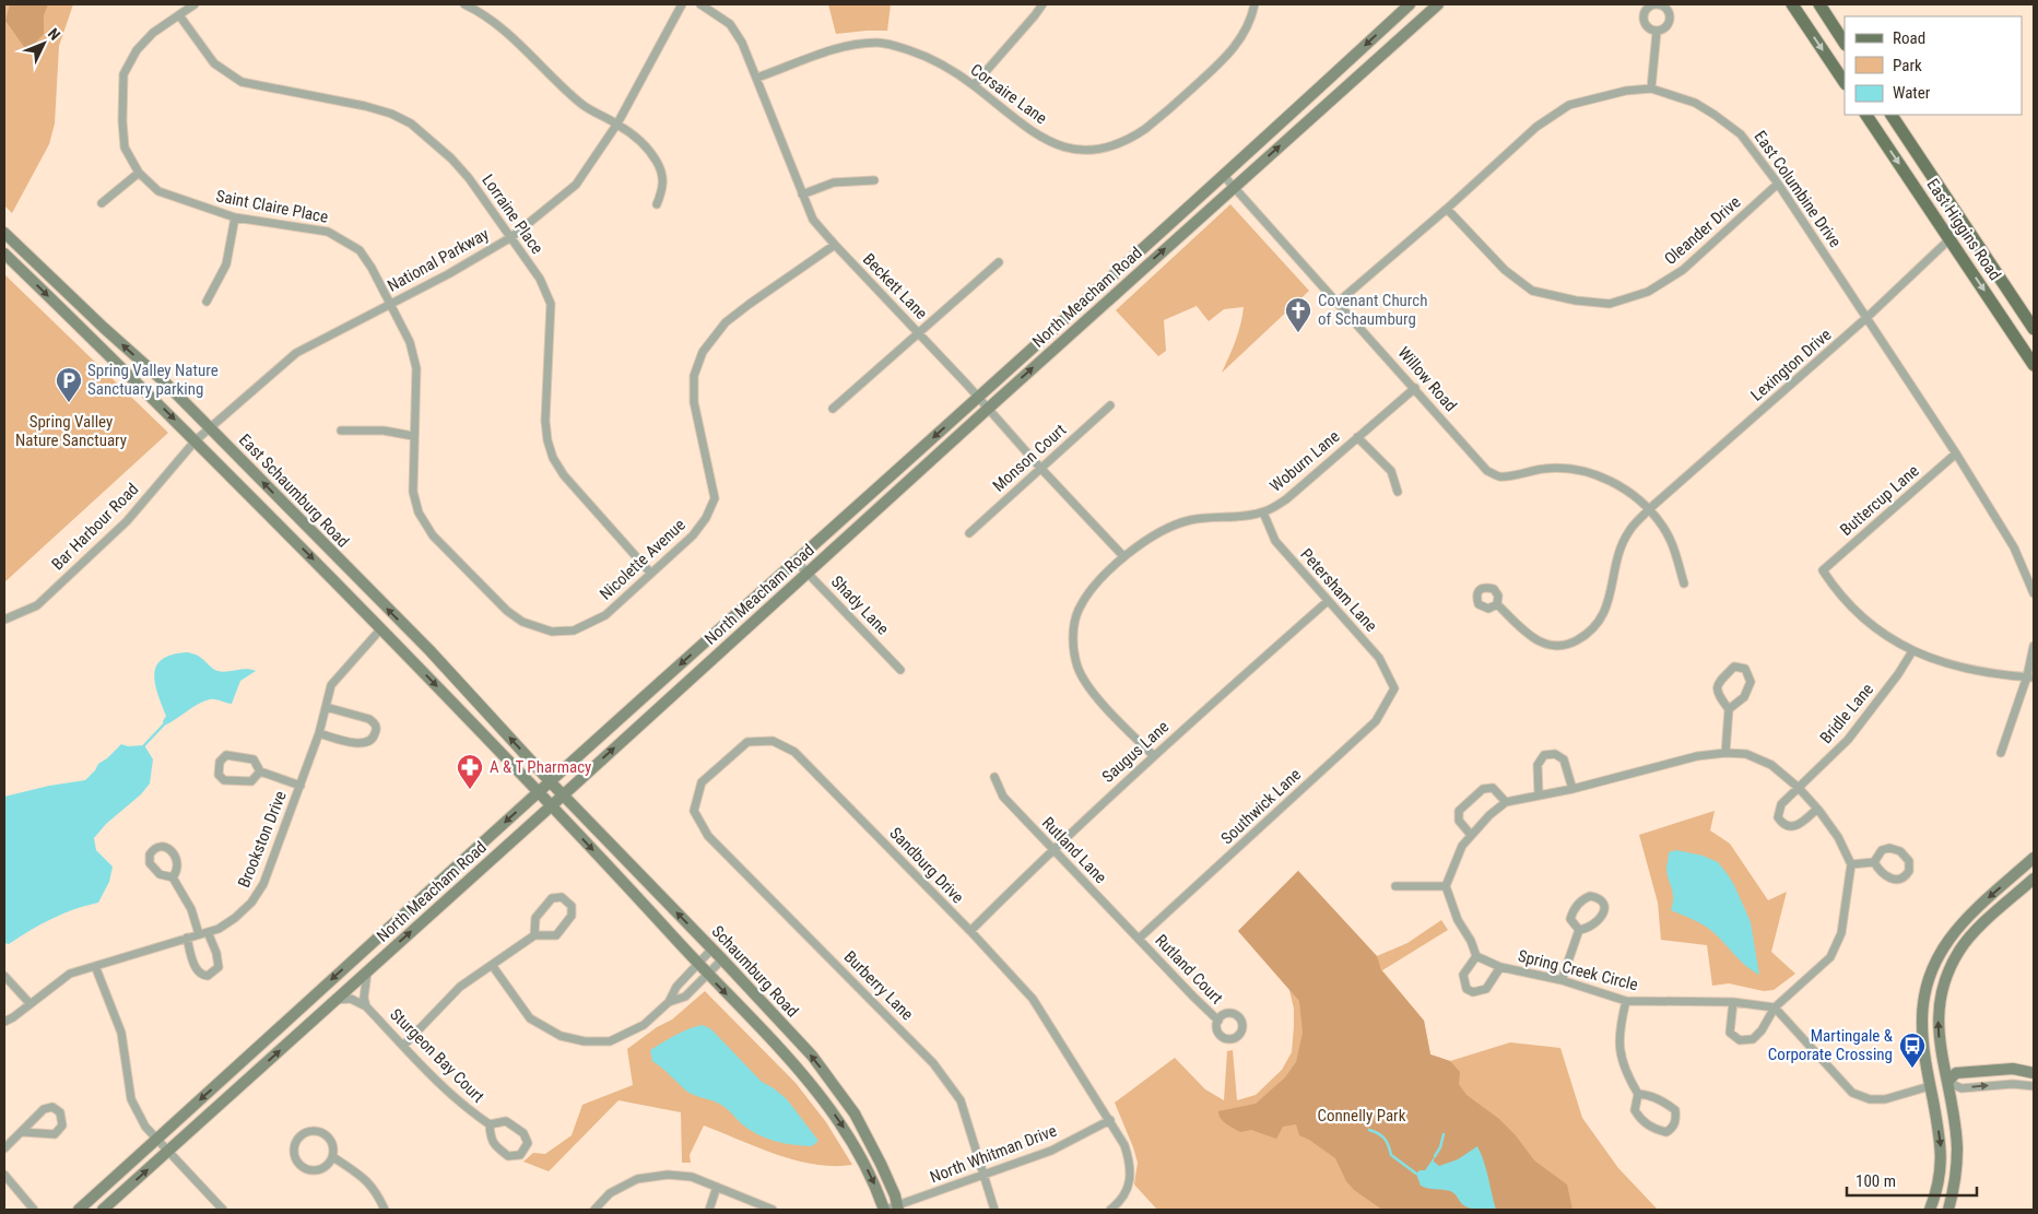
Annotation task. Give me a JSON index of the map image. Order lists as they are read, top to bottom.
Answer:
{
  "streets": {
    "main road": [
      "East Higgins Road",
      "North Meacham Road",
      "East Schaumburg Road",
      "Schaumburg Road"
    ],
    "street": [
      "Corsaire Lane",
      "East Columbine Drive",
      "Saint Claire Place",
      "Lorraine Place",
      "Oleander Drive",
      "National Parkway",
      "Beckett Lane",
      "Lexington Drive",
      "Willow Road",
      "Monson Court",
      "Woburn Lane",
      "Buttercup Lane",
      "Bar Harbour Road",
      "Nicolette Avenue",
      "Petersham Lane",
      "Shady Lane",
      "Bridle Lane",
      "Saugus Lane",
      "Southwick Lane",
      "Brookston Drive",
      "Rutland Lane",
      "Sandburg Drive",
      "Rutland Court",
      "Spring Creek Circle",
      "Burberry Lane",
      "Sturgeon Bay Court",
      "North Whitman Drive"
    ]
  },
  "crossings": [
    ["Corsaire Lane", "Beckett Lane"],
    ["East Columbine Drive", "Oleander Drive"],
    ["East Columbine Drive", "Lexington Drive"],
    ["East Columbine Drive", "Willow Road"],
    ["East Columbine Drive", "Buttercup Lane"],
    ["Saint Claire Place", "Lorraine Place"],
    ["Saint Claire Place", "National Parkway"],
    ["Saint Claire Place", "Nicolette Avenue"],
    ["Lorraine Place", "National Parkway"],
    ["Lorraine Place", "Nicolette Avenue"],
    ["East Higgins Road", "Lexington Drive"],
    ["National Parkway", "East Schaumburg Road"],
    ["National Parkway", "Bar Harbour Road"],
    ["Beckett Lane", "North Meacham Road"],
    ["Beckett Lane", "Monson Court"],
    ["Beckett Lane", "Woburn Lane"],
    ["Beckett Lane", "Nicolette Avenue"],
    ["North Meacham Road", "Willow Road"],
    ["North Meacham Road", "East Schaumburg Road"],
    ["North Meacham Road", "Shady Lane"],
    ["North Meacham Road", "Schaumburg Road"],
    ["Lexington Drive", "Willow Road"],
    ["Willow Road", "Woburn Lane"],
    ["Woburn Lane", "Petersham Lane"],
    ["Woburn Lane", "Saugus Lane"],
    ["East Schaumburg Road", "Bar Harbour Road"],
    ["East Schaumburg Road", "Brookston Drive"],
    ["East Schaumburg Road", "Schaumburg Road"],
    ["Buttercup Lane", "Bridle Lane"],
    ["Petersham Lane", "Saugus Lane"],
    ["Petersham Lane", "Southwick Lane"],
    ["Saugus Lane", "Rutland Lane"],
    ["Saugus Lane", "Sandburg Drive"],
    ["Southwick Lane", "Rutland Lane"],
    ["Southwick Lane", "Rutland Court"],
    ["Rutland Lane", "Rutland Court"],
    ["Sandburg Drive", "Burberry Lane"],
    ["Sandburg Drive", "North Whitman Drive"],
    ["Schaumburg Road", "North Whitman Drive"],
    ["Burberry Lane", "North Whitman Drive"]
  ],
  "parks": ["Spring Valley Nature Sanctuary", "Connelly Park"],
  "places": {
    "church": ["Covenant Church of Schaumburg"],
    "parking": ["Spring Valley Nature Sanctuary parking"],
    "pharmacy": ["A & T Pharmacy"],
    "bus stop": ["Martingale & Corporate Crossing"]
  },
  "legend": ["Road", "Park", "Water"],
  "scale_bar": "100 m",
  "north": "top right"
}
